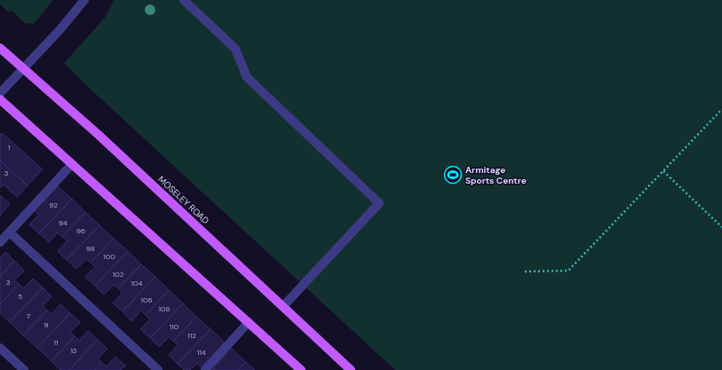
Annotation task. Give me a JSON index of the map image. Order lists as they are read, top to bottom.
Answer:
{
  "streets": {
    "main road": ["MOSELEY ROAD"]
  },
  "places": {
    "sports": ["Armitage Sports Centre"]
  },
  "house_numbers": [
    "1",
    "3",
    "92",
    "94",
    "96",
    "98",
    "100",
    "102",
    "3",
    "104",
    "5",
    "106",
    "108",
    "7",
    "9",
    "110",
    "112",
    "11",
    "13",
    "114"
  ]
}
